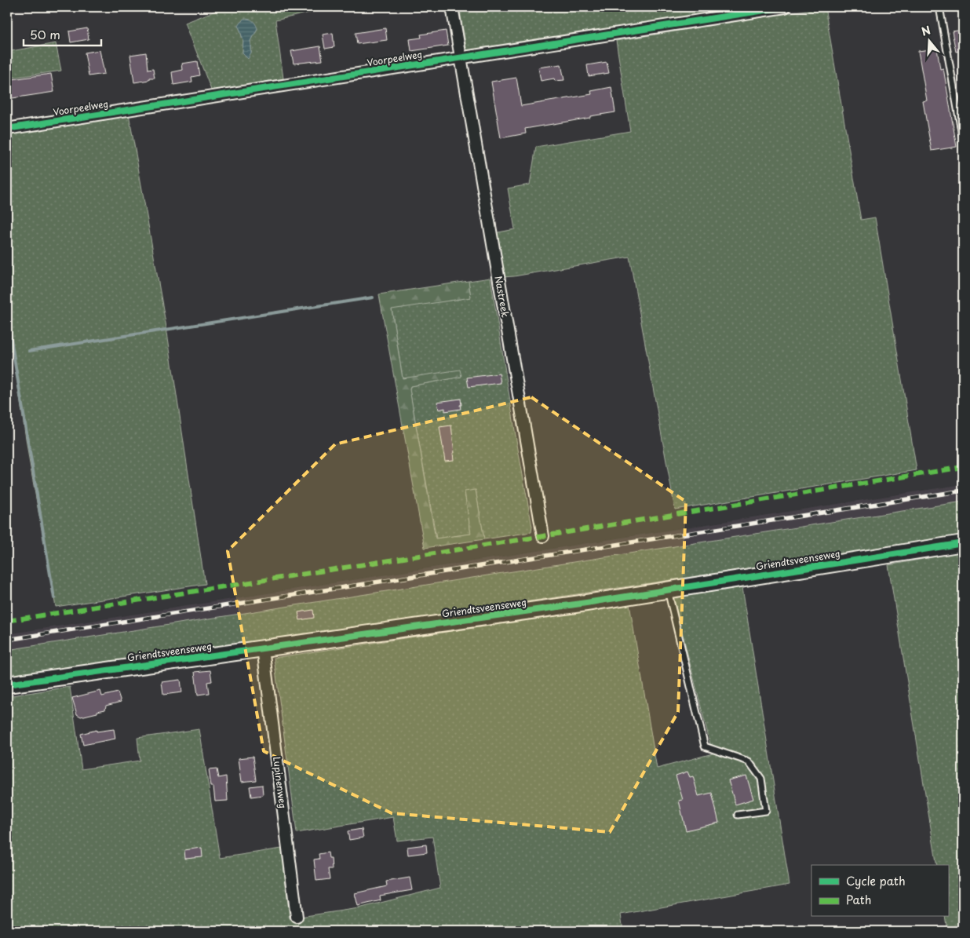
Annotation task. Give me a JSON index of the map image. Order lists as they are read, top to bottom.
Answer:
{
  "streets": {
    "street": [
      "Voorpeelweg",
      "Nastreek",
      "Griendtsveenseweg",
      "Lupinenweg"
    ]
  },
  "crossings": [
    ["Voorpeelweg", "Nastreek"],
    ["Griendtsveenseweg", "Lupinenweg"]
  ],
  "legend": ["Cycle path", "Path"],
  "scale_bar": "50 m",
  "north": "top"
}
